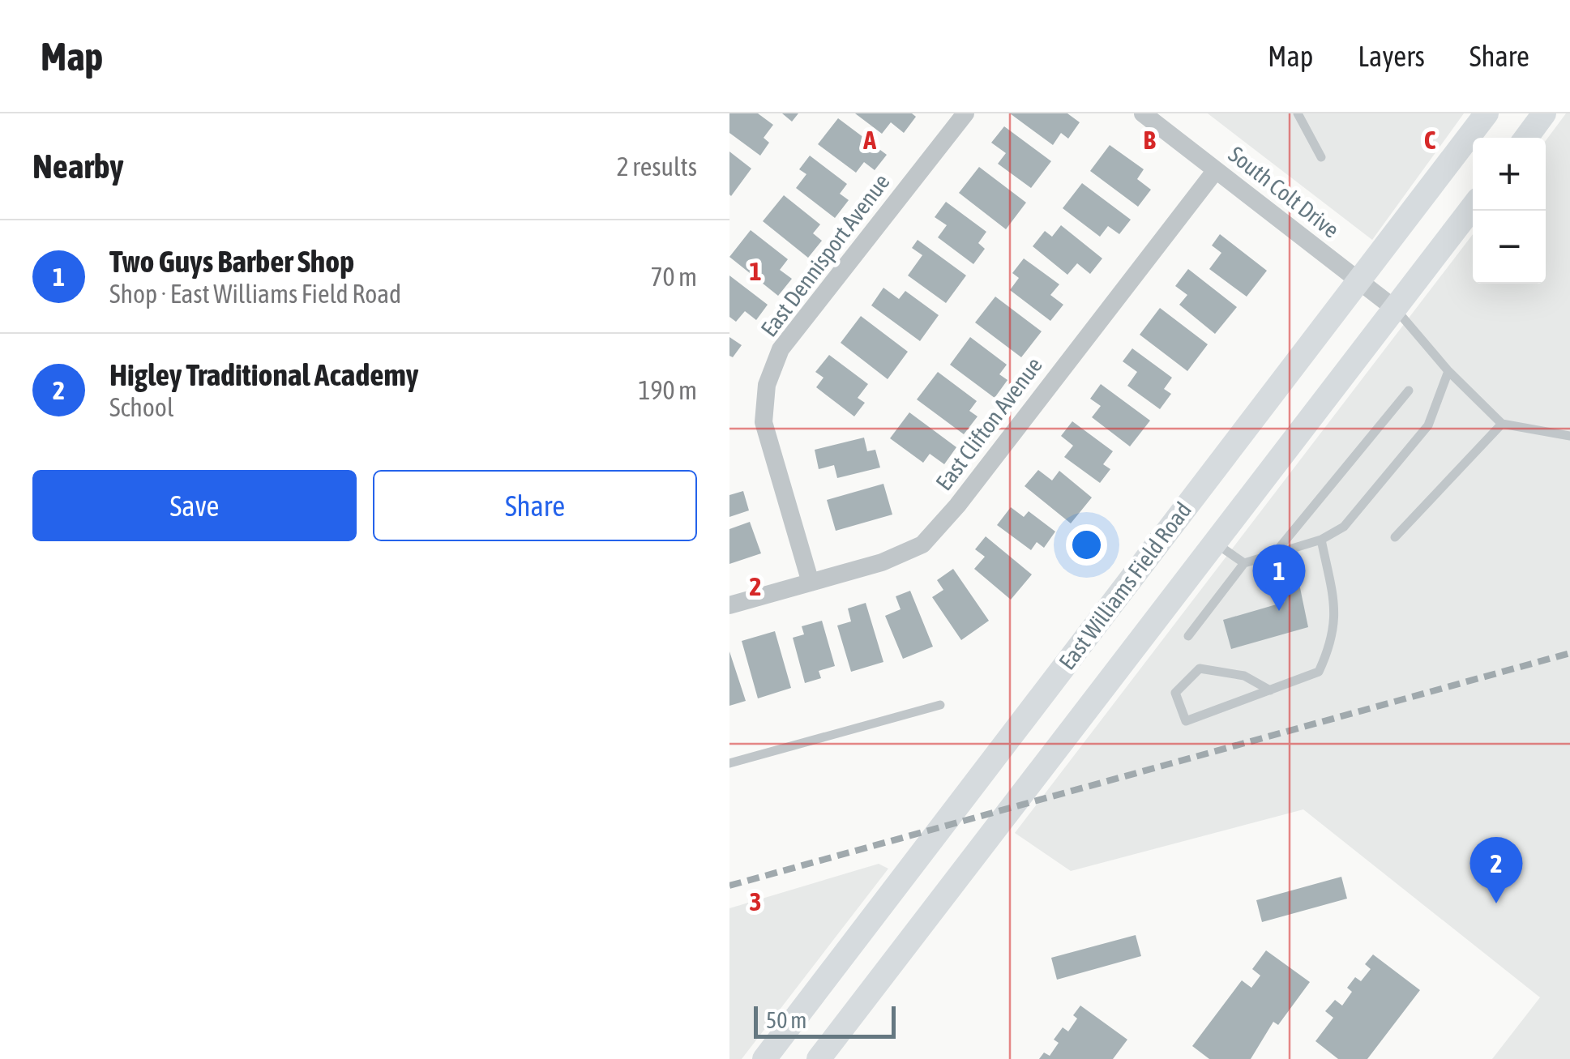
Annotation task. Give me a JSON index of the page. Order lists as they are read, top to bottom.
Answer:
{
  "streets": {
    "main road": ["East Williams Field Road"],
    "street": ["South Colt Drive", "East Dennisport Avenue", "East Clifton Avenue"]
  },
  "crossings": [
    ["South Colt Drive", "East Clifton Avenue"],
    ["South Colt Drive", "East Williams Field Road"],
    ["East Dennisport Avenue", "East Clifton Avenue"]
  ],
  "scale_bar": "50 m",
  "page": {
    "header": "Map",
    "nav": ["Map", "Layers", "Share"],
    "heading": ["Nearby", "2 results"],
    "map_buttons": ["+", "−"],
    "list": [
      {
        "mark": "1",
        "name": "Two Guys Barber Shop",
        "note": "Shop · East Williams Field Road",
        "value": "70 m"
      },
      {
        "mark": "2",
        "name": "Higley Traditional Academy",
        "note": "School",
        "value": "190 m"
      }
    ],
    "buttons": ["Save", "Share"],
    "pins": ["1", "2"],
    "scale": "50 m"
  },
  "grid": {
    "columns": ["A", "B", "C"],
    "rows": ["1", "2", "3"]
  }
}
